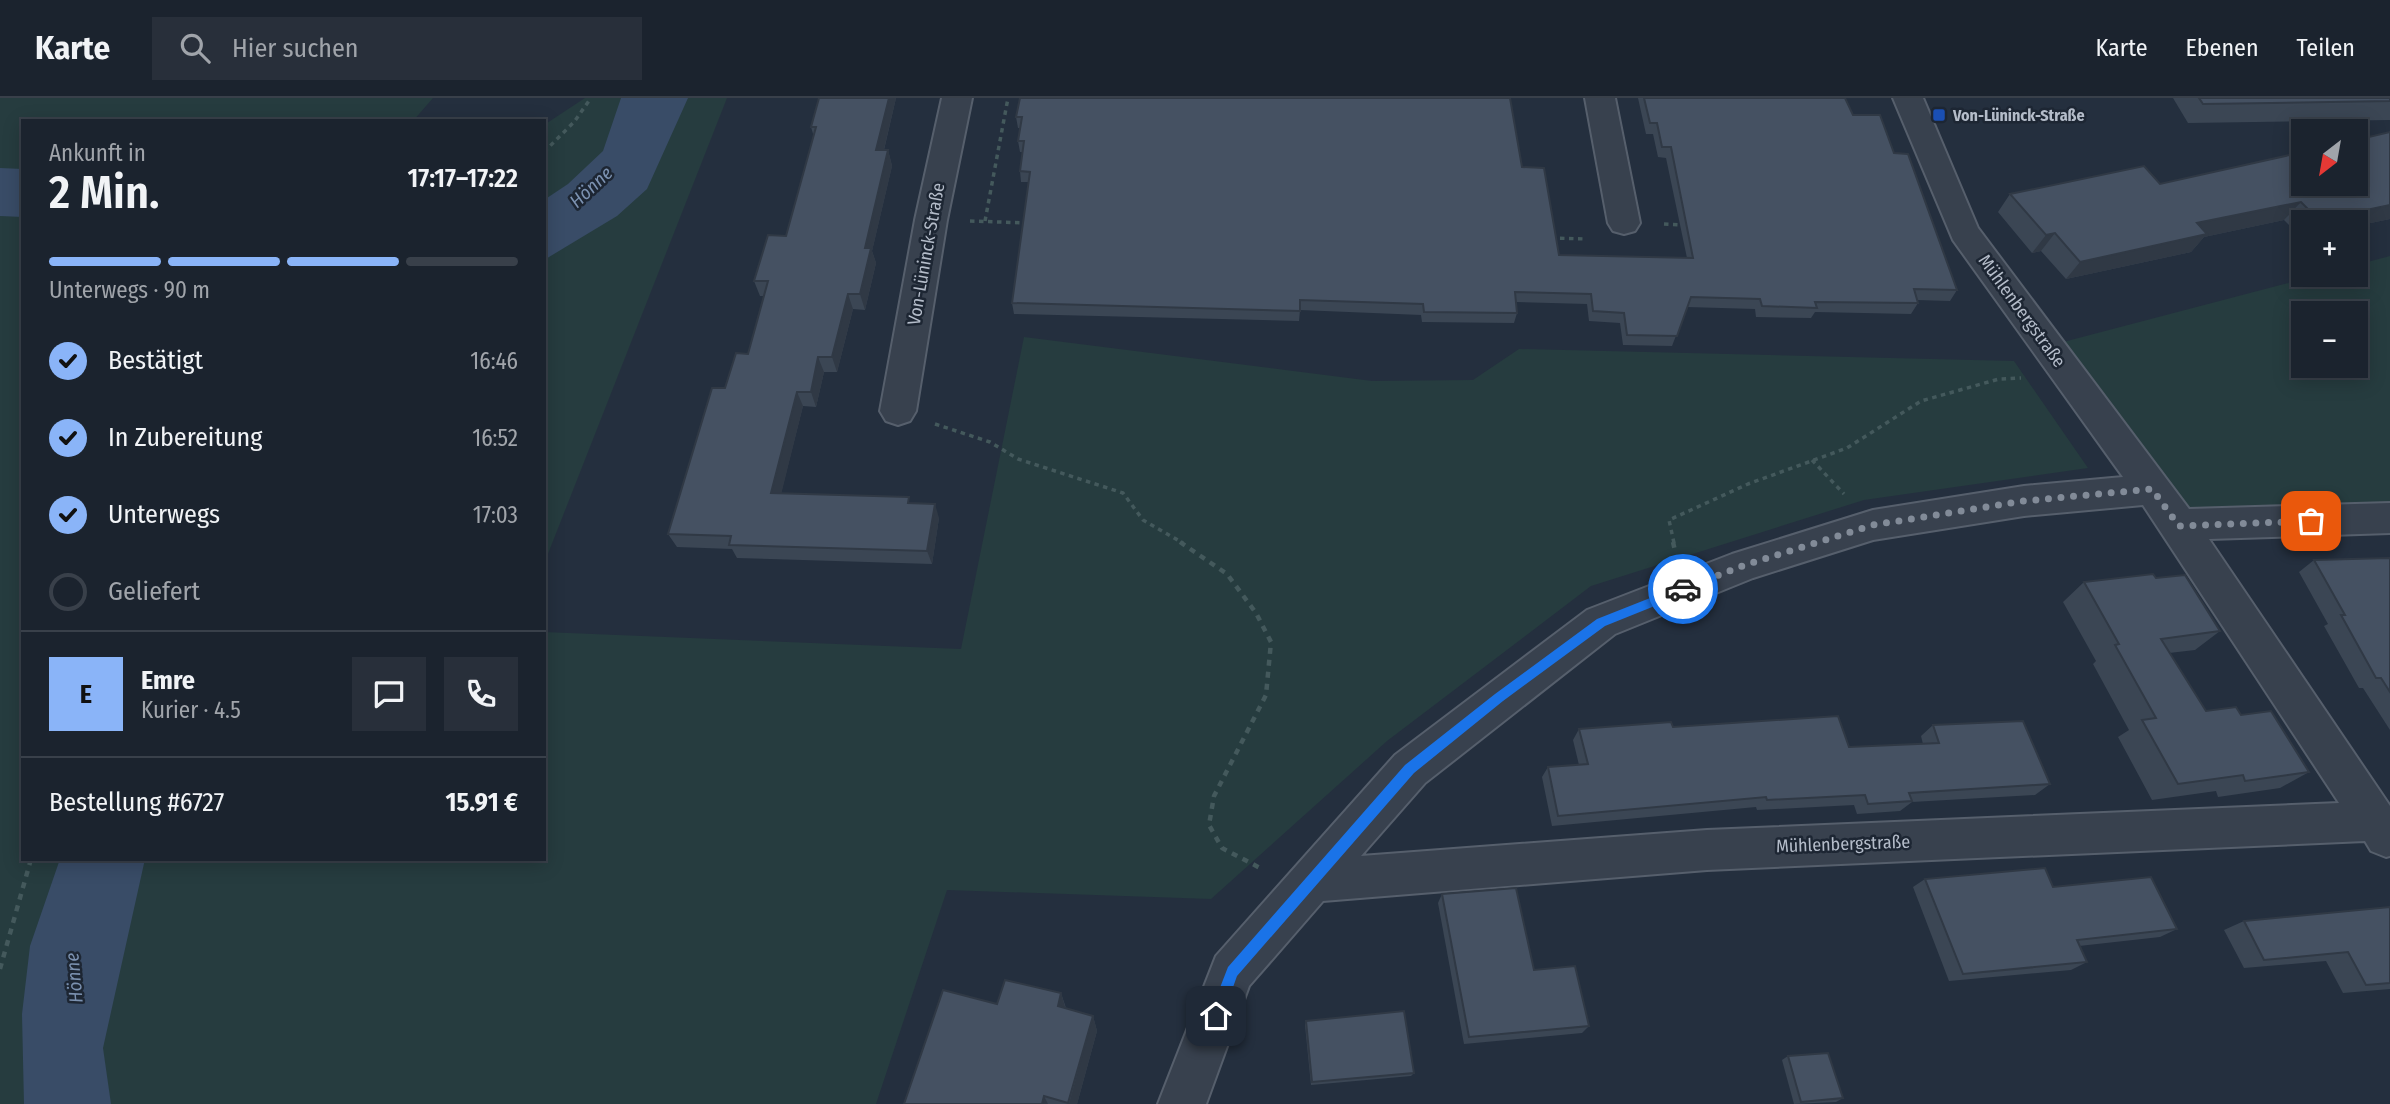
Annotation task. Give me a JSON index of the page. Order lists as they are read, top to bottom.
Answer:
{
  "streets": {
    "street": ["Von-Lüninck-Straße", "Mühlenbergstraße"]
  },
  "water": ["Hönne"],
  "places": {
    "transit": ["Von-Lüninck-Straße"]
  },
  "north": "bottom left",
  "page": {
    "header": "Karte",
    "search": "Hier suchen",
    "nav": ["Karte", "Ebenen", "Teilen"],
    "map_buttons": ["+", "−"],
    "heading": ["2 Min.", "Ankunft in", "17:17–17:22"],
    "panel": [
      "Emre",
      "Kurier · 4.5",
      "Bestellung #6727",
      "15.91 €"
    ],
    "bar": "Unterwegs · 90 m",
    "list": [
      ["Bestätigt", "16:46"],
      ["In Zubereitung", "16:52"],
      ["Unterwegs", "17:03"],
      "Geliefert"
    ],
    "round": "E"
  }
}
